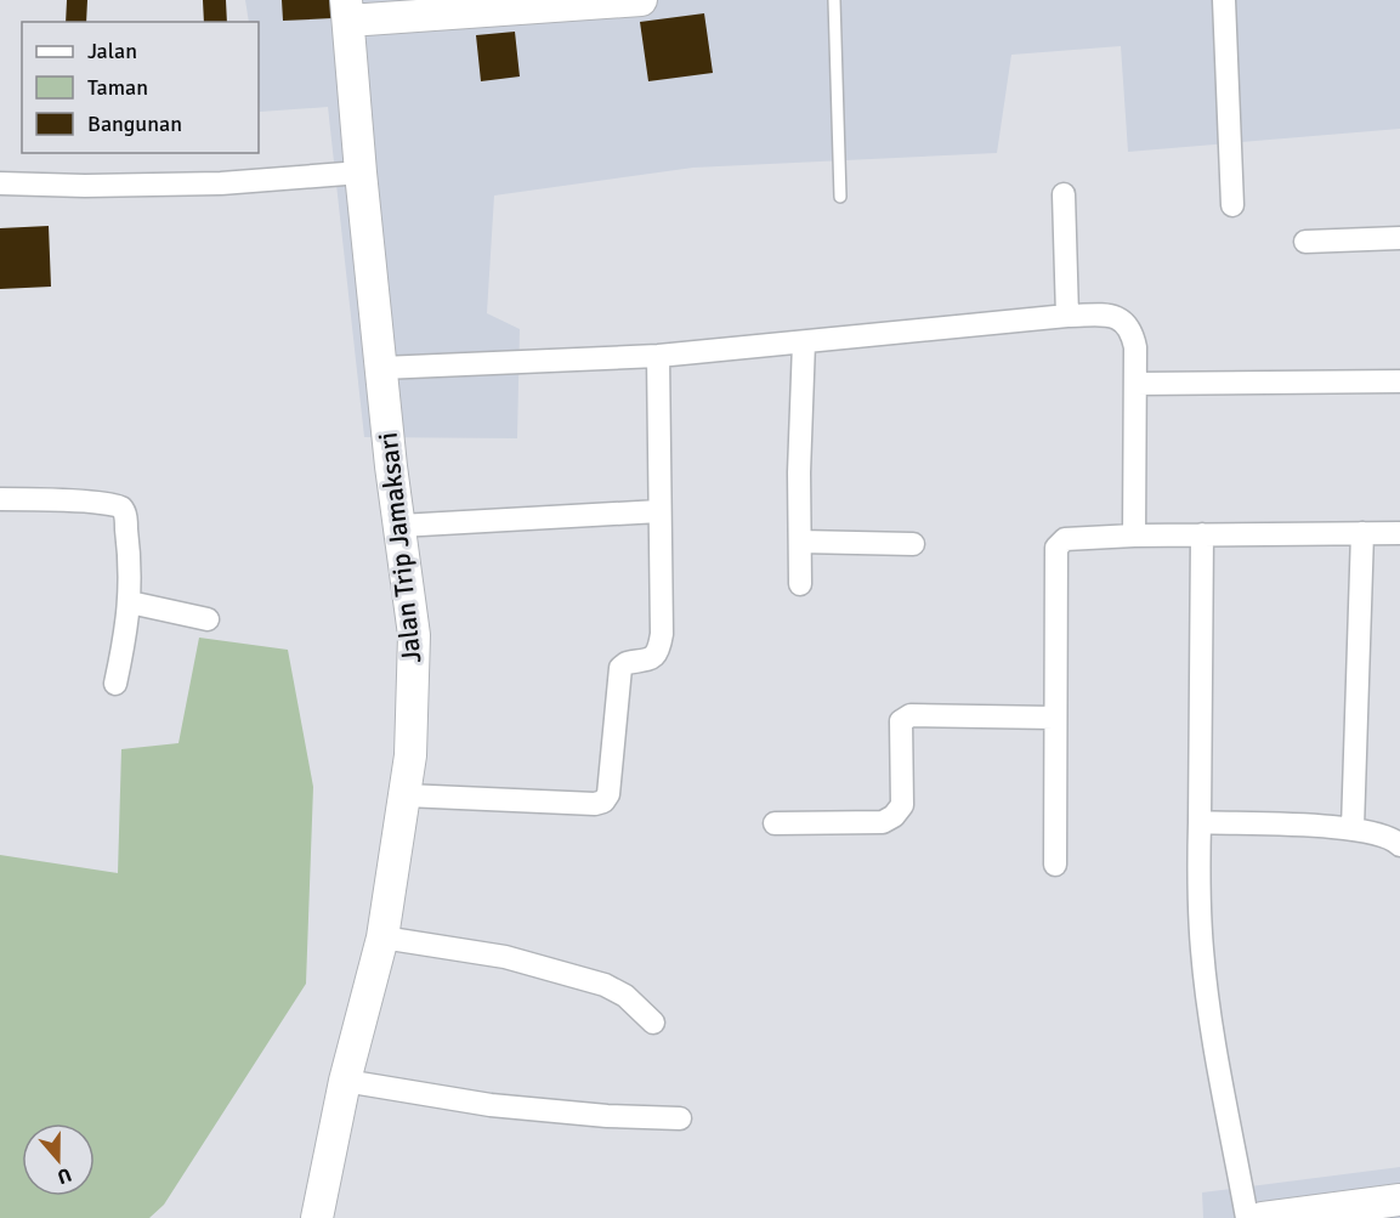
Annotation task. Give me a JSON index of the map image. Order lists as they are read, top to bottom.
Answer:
{
  "streets": {
    "main road": ["Jalan Trip Jamaksari"]
  },
  "legend": ["Jalan", "Taman", "Bangunan"],
  "north": "bottom"
}
